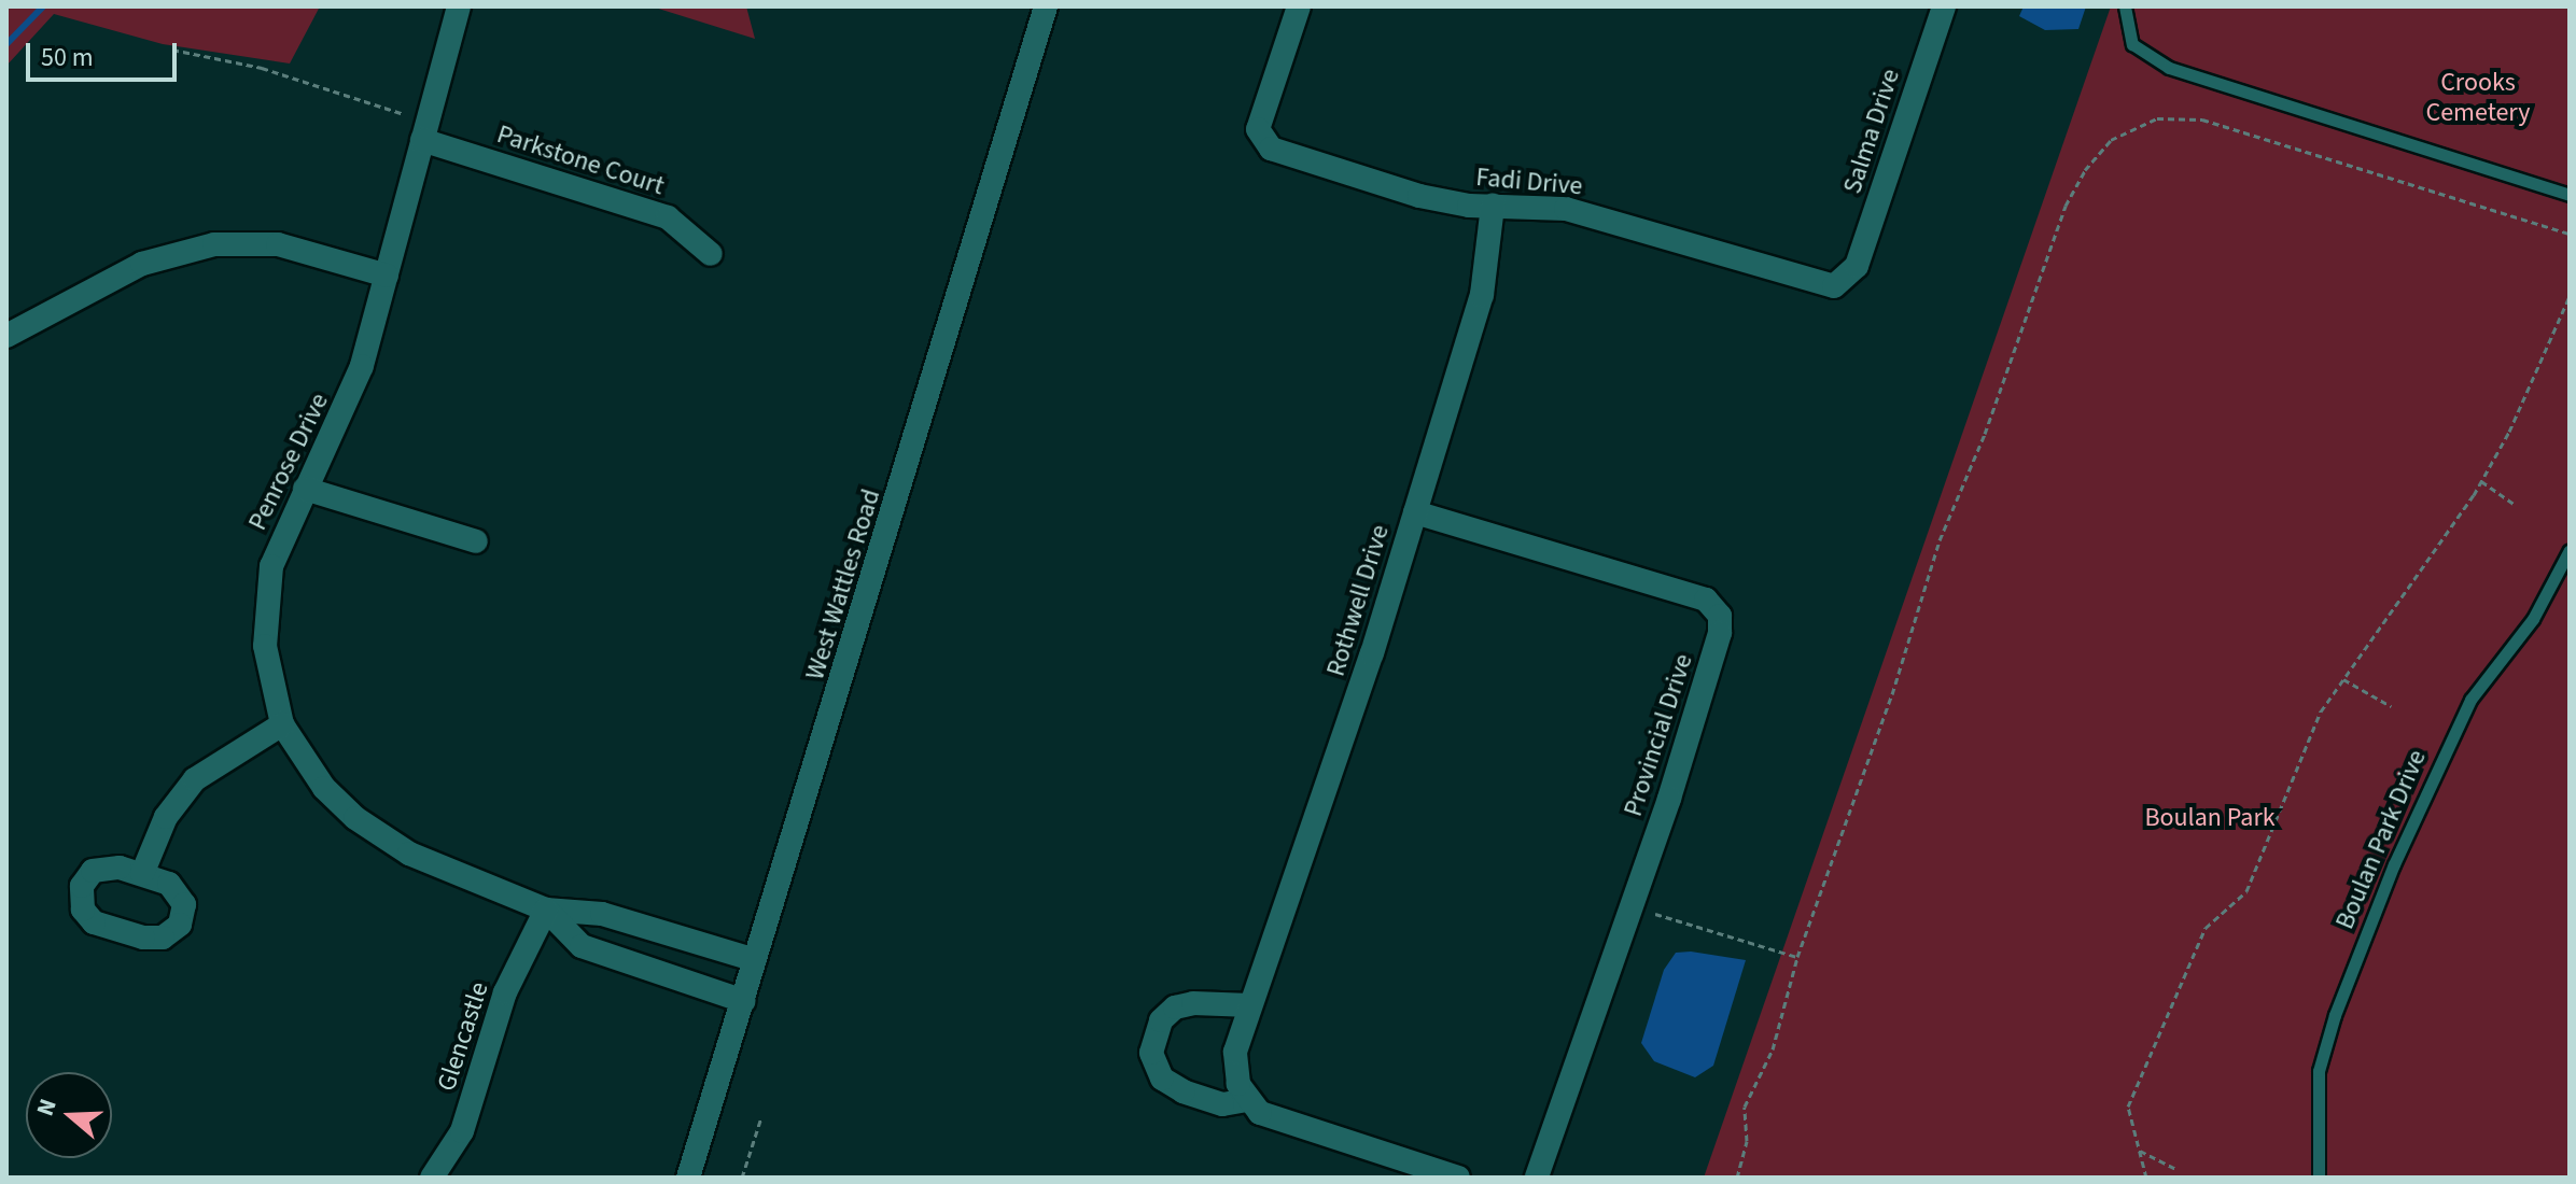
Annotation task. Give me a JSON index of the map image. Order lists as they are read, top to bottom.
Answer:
{
  "streets": {
    "street": [
      "Salma Drive",
      "Parkstone Court",
      "Fadi Drive",
      "Penrose Drive",
      "West Wattles Road",
      "Rothwell Drive",
      "Provincial Drive",
      "Glencastle"
    ],
    "lane": ["Boulan Park Drive"]
  },
  "crossings": [
    ["Salma Drive", "Fadi Drive"],
    ["Parkstone Court", "Penrose Drive"],
    ["Fadi Drive", "Rothwell Drive"],
    ["Penrose Drive", "West Wattles Road"],
    ["Penrose Drive", "Glencastle"],
    ["Rothwell Drive", "Provincial Drive"]
  ],
  "parks": ["Crooks Cemetery", "Boulan Park"],
  "scale_bar": "50 m",
  "north": "left"
}
